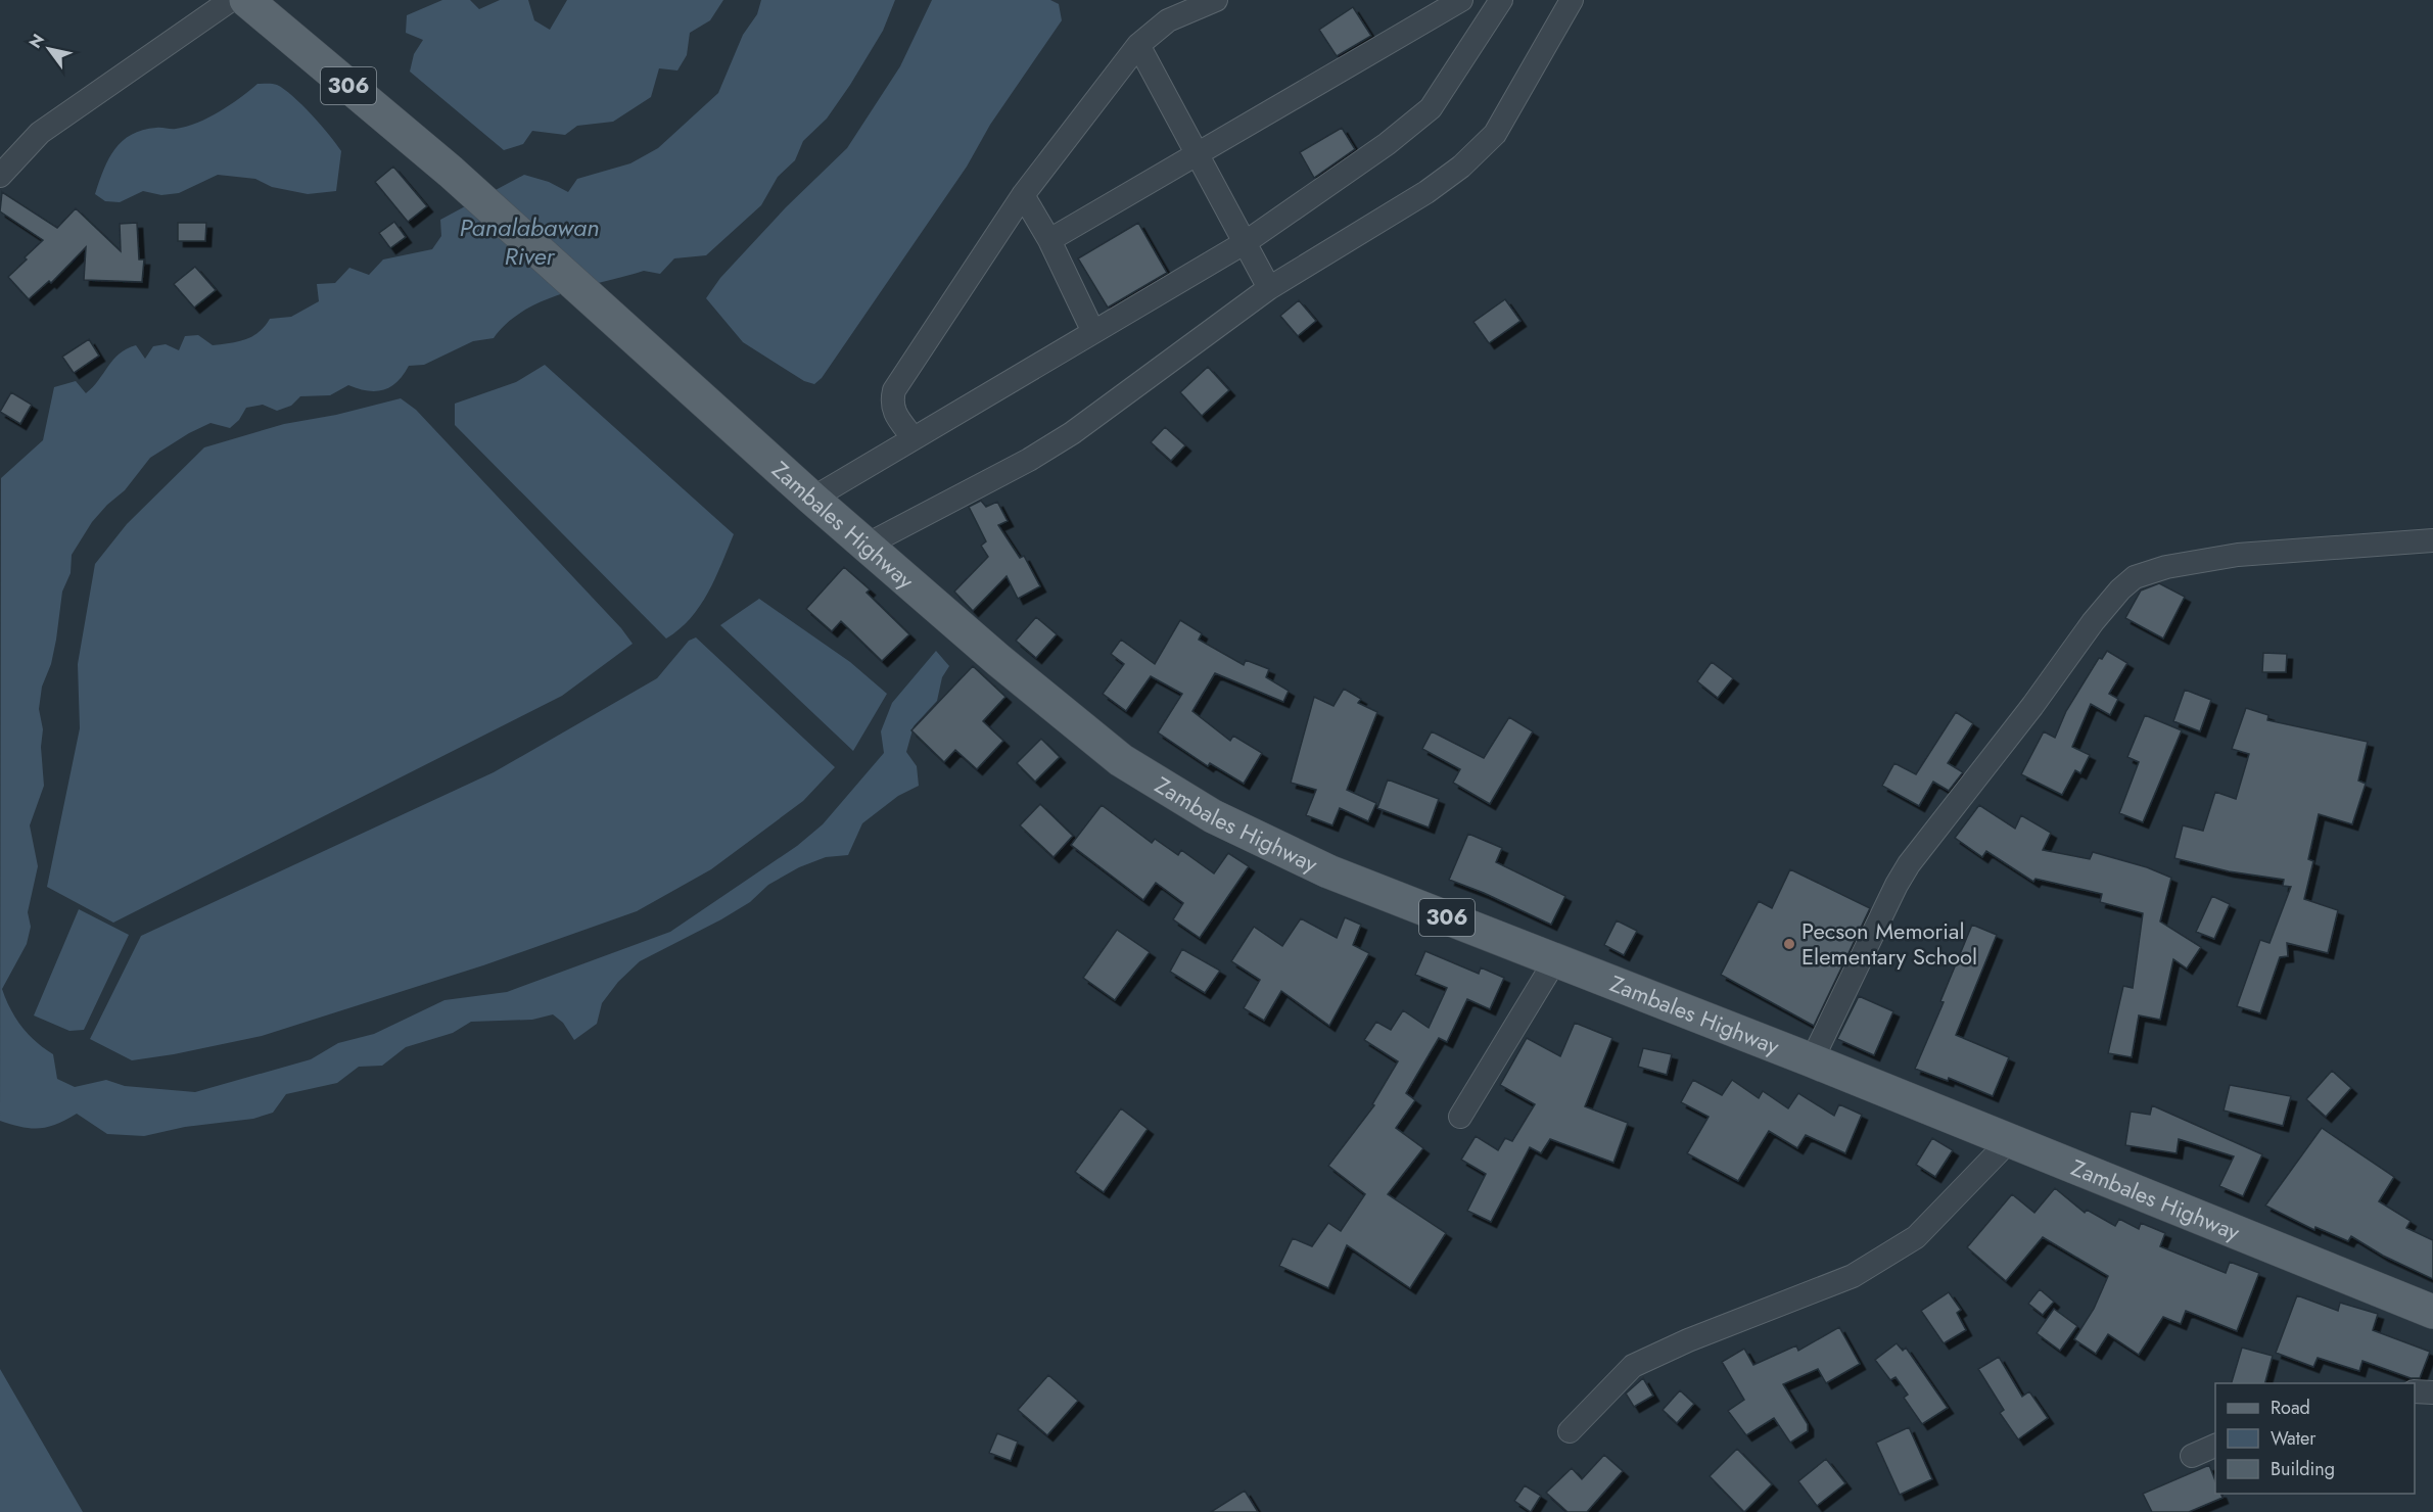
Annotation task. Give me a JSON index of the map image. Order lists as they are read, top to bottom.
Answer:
{
  "streets": {
    "main road": ["306", "Zambales Highway"]
  },
  "water": ["Panalabawan River"],
  "places": ["Pecson Memorial Elementary School"],
  "legend": ["Road", "Water", "Building"],
  "north": "top left"
}
